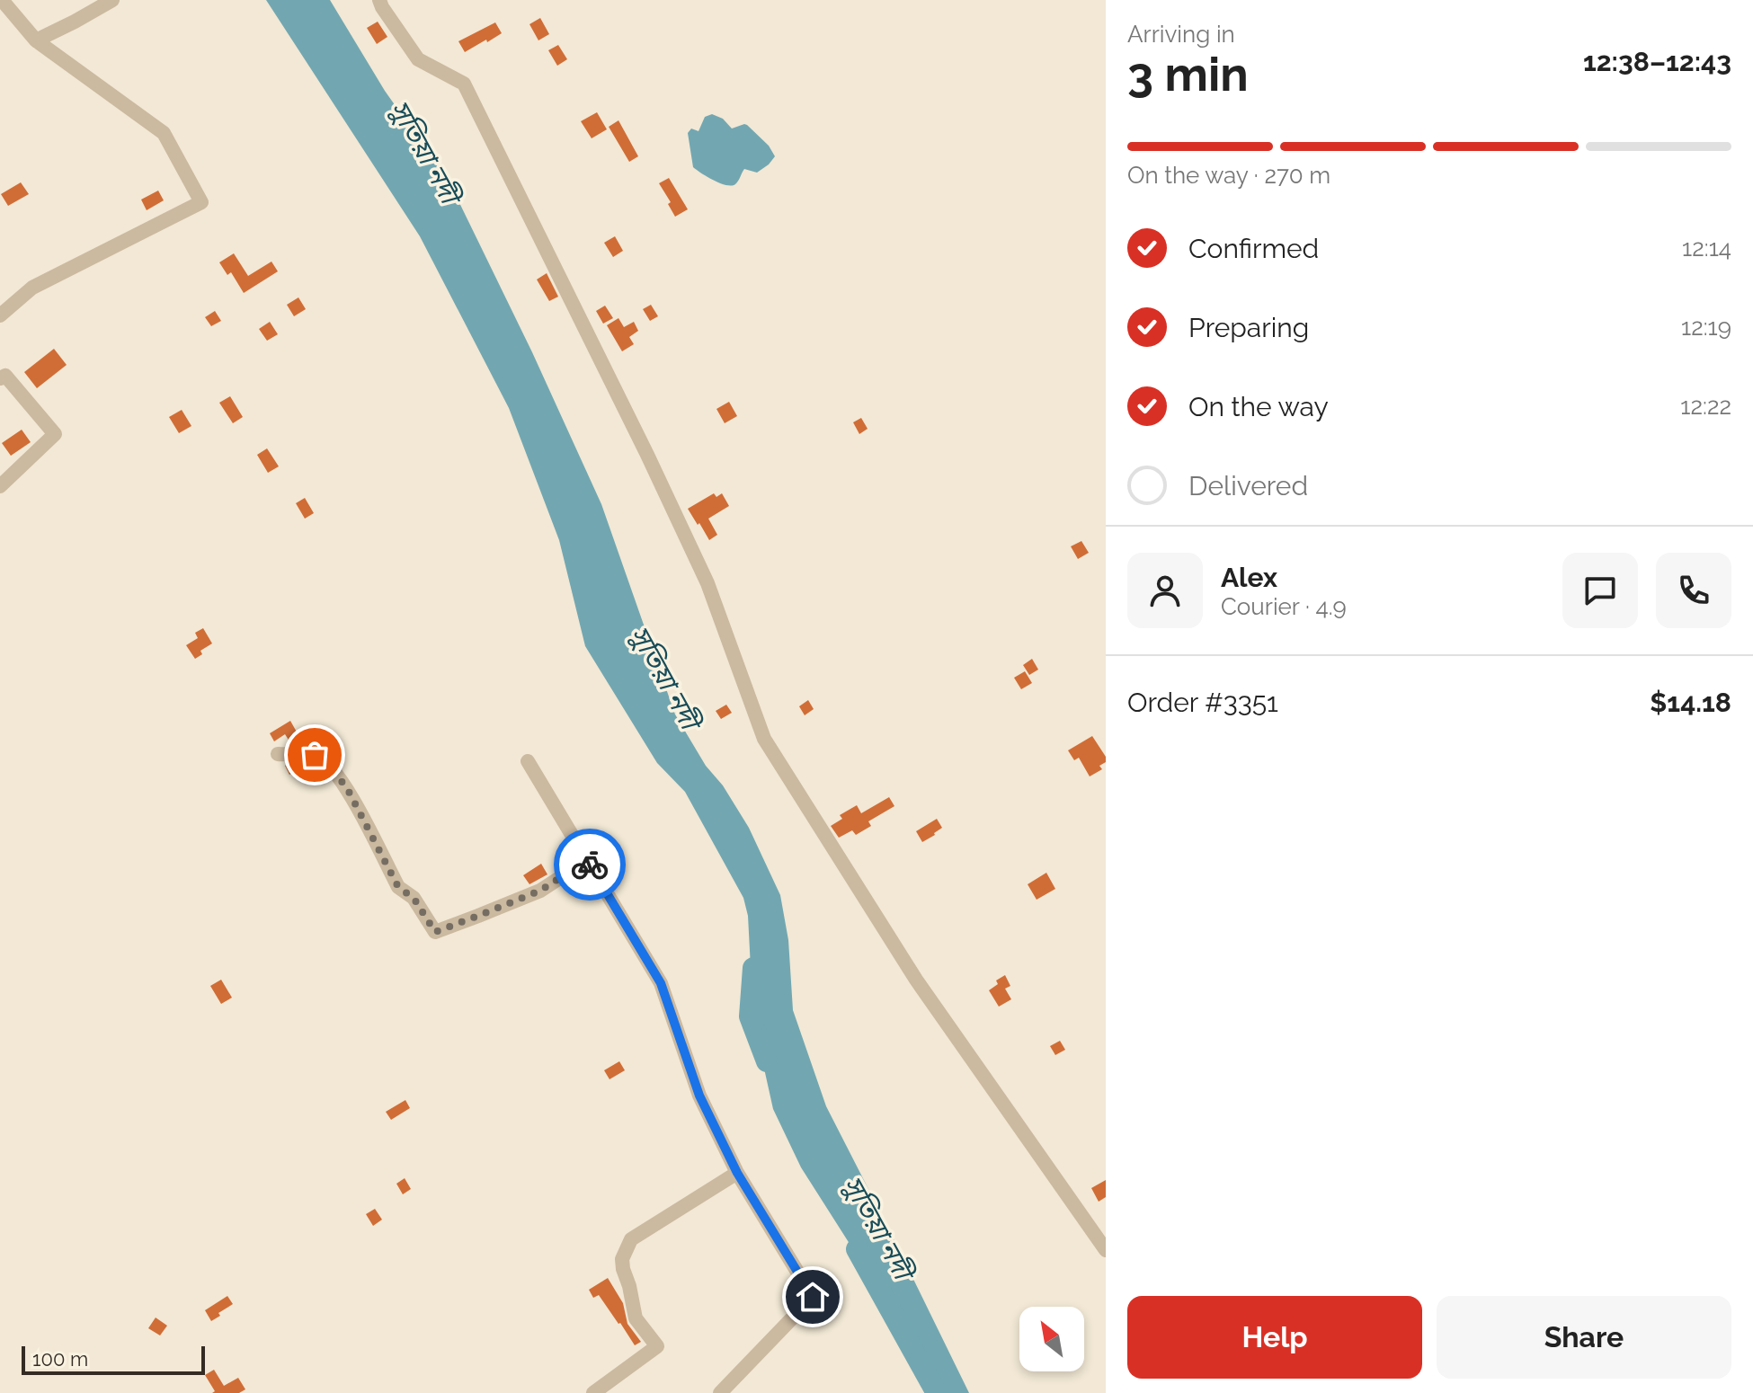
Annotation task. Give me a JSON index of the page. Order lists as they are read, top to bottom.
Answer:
{
  "water": ["সুতিয়া নদী"],
  "scale_bar": "100 m",
  "north": "top left",
  "page": {
    "heading": ["3 min", "Arriving in", "12:38–12:43"],
    "panel": [
      "Alex",
      "Courier · 4.9",
      "Order #3351",
      "$14.18"
    ],
    "bar": "On the way · 270 m",
    "list": [
      ["Confirmed", "12:14"],
      ["Preparing", "12:19"],
      ["On the way", "12:22"],
      "Delivered"
    ],
    "buttons": ["Help", "Share"],
    "scale": "100 m"
  }
}
